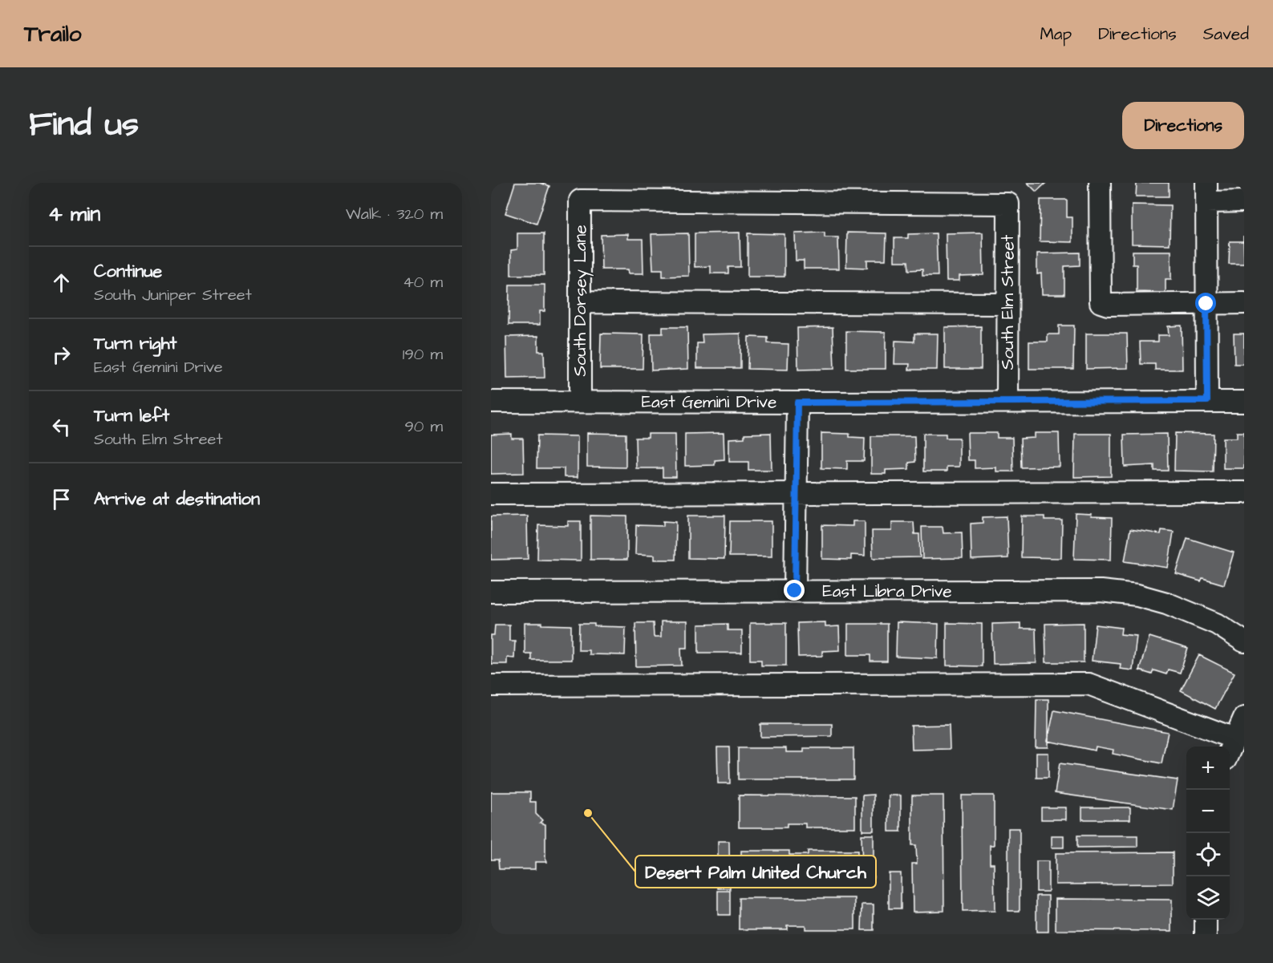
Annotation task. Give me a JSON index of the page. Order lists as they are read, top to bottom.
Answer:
{
  "streets": {
    "street": [
      "South Dorsey Lane",
      "South Elm Street",
      "East Gemini Drive",
      "East Libra Drive"
    ]
  },
  "crossings": [
    ["South Dorsey Lane", "South Elm Street"],
    ["South Dorsey Lane", "East Gemini Drive"],
    ["South Elm Street", "East Gemini Drive"]
  ],
  "places": ["Desert Palm United Church"],
  "page": {
    "header": "Trailo",
    "nav": ["Map", "Directions", "Saved"],
    "title": "Find us",
    "buttons": "Directions",
    "heading": ["4 min", "Walk · 320 m"],
    "list": [
      ["Continue", "South Juniper Street", "40 m"],
      ["Turn right", "East Gemini Drive", "190 m"],
      ["Turn left", "South Elm Street", "90 m"],
      "Arrive at destination"
    ],
    "map_buttons": ["+", "−"]
  }
}
